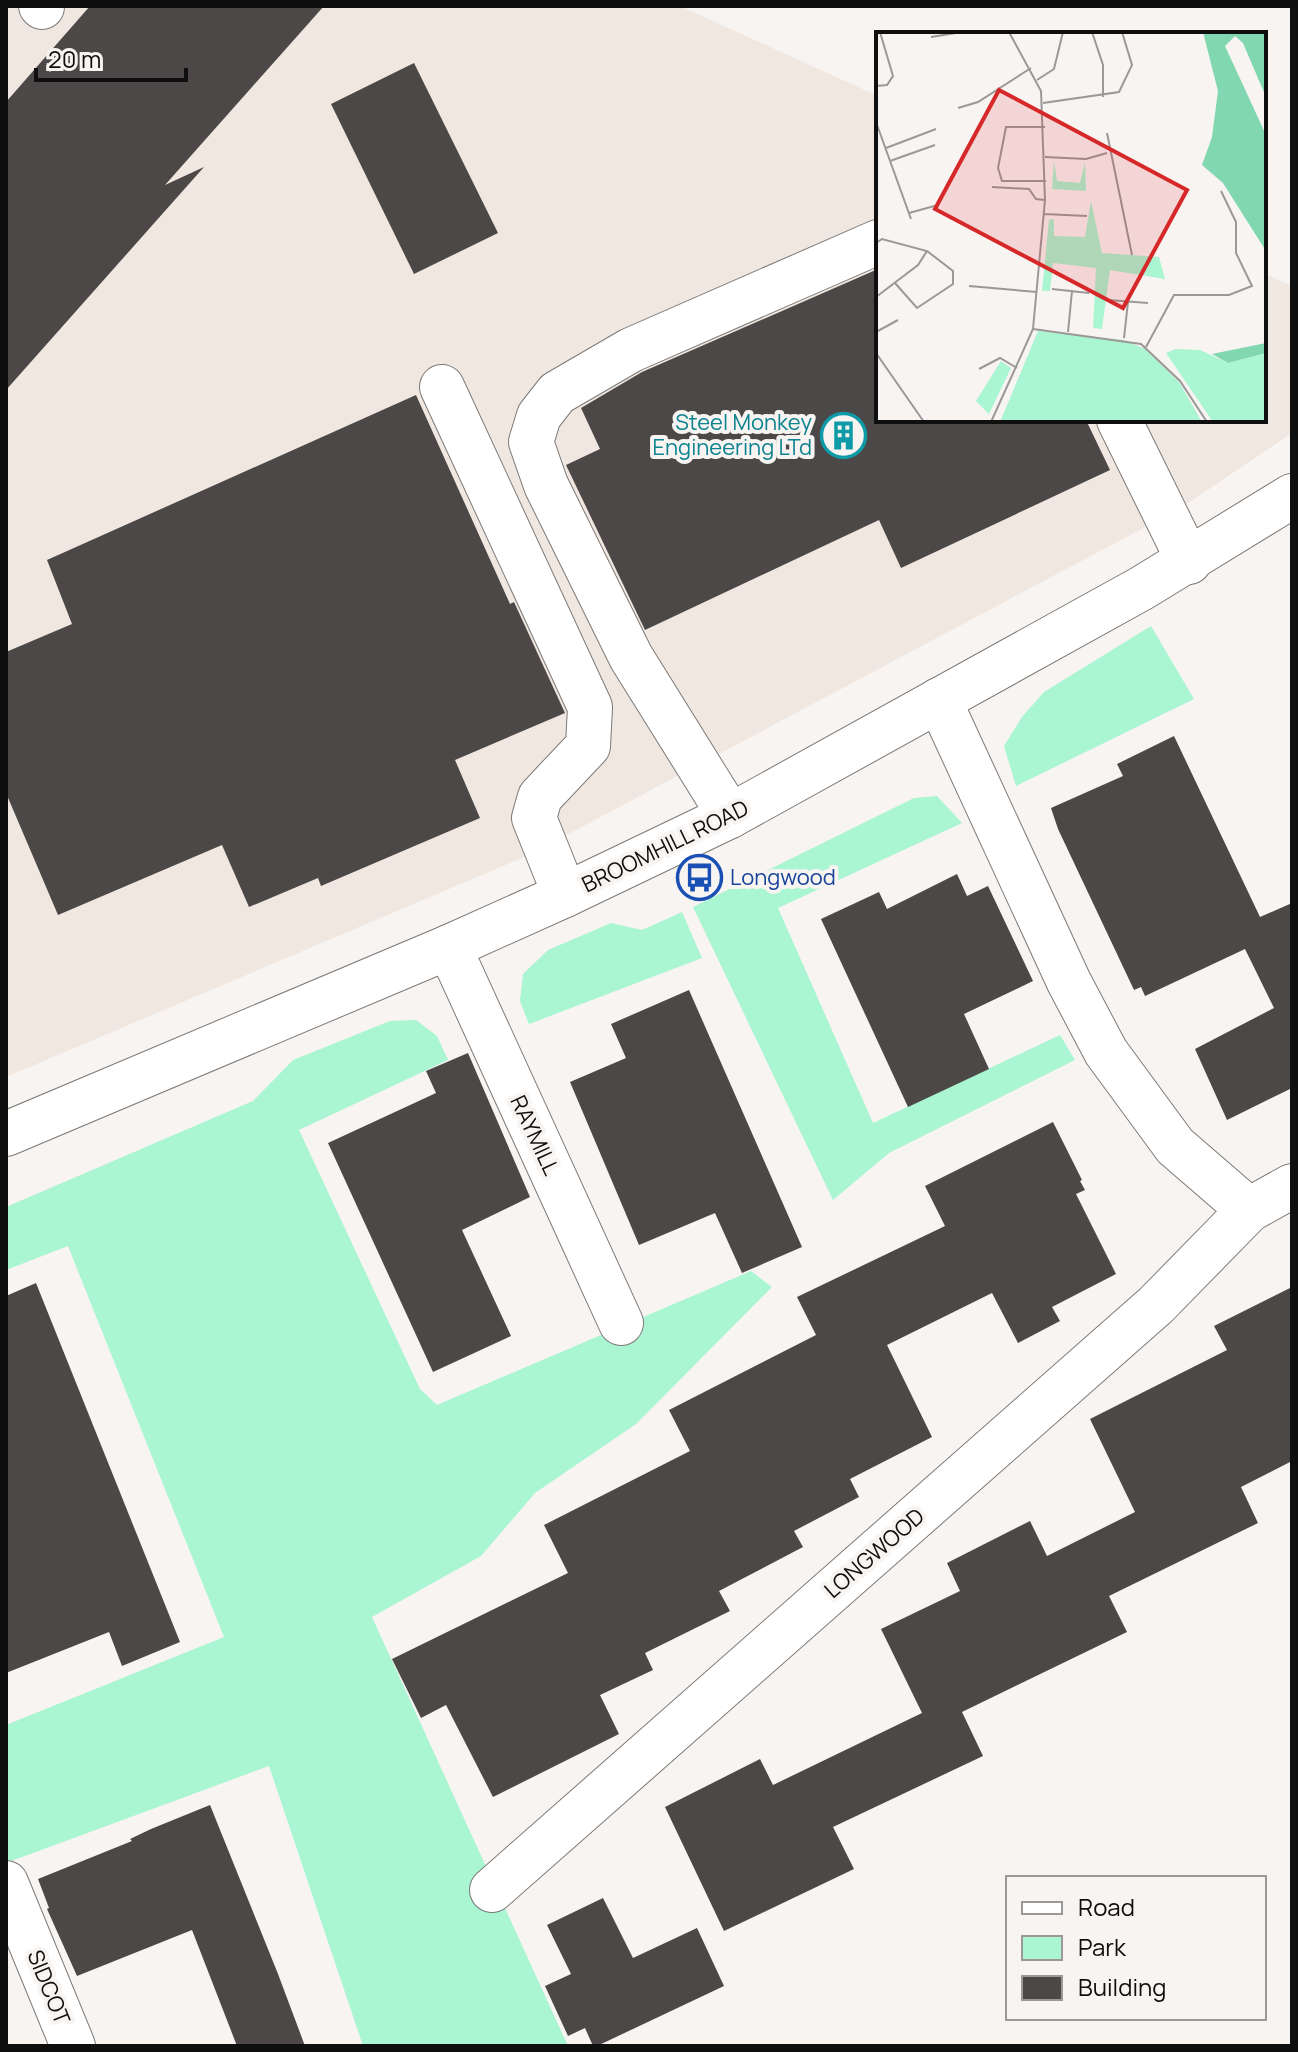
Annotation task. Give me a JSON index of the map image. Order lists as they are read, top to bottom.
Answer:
{
  "streets": {
    "street": [
      "BROOMHILL ROAD",
      "RAYMILL",
      "LONGWOOD",
      "SIDCOT"
    ]
  },
  "crossings": [
    ["BROOMHILL ROAD", "RAYMILL"]
  ],
  "places": {
    "building": ["Steel Monkey Engineering LTd"],
    "bus stop": ["Longwood"]
  },
  "legend": ["Road", "Park", "Building"],
  "scale_bar": "20 m"
}
